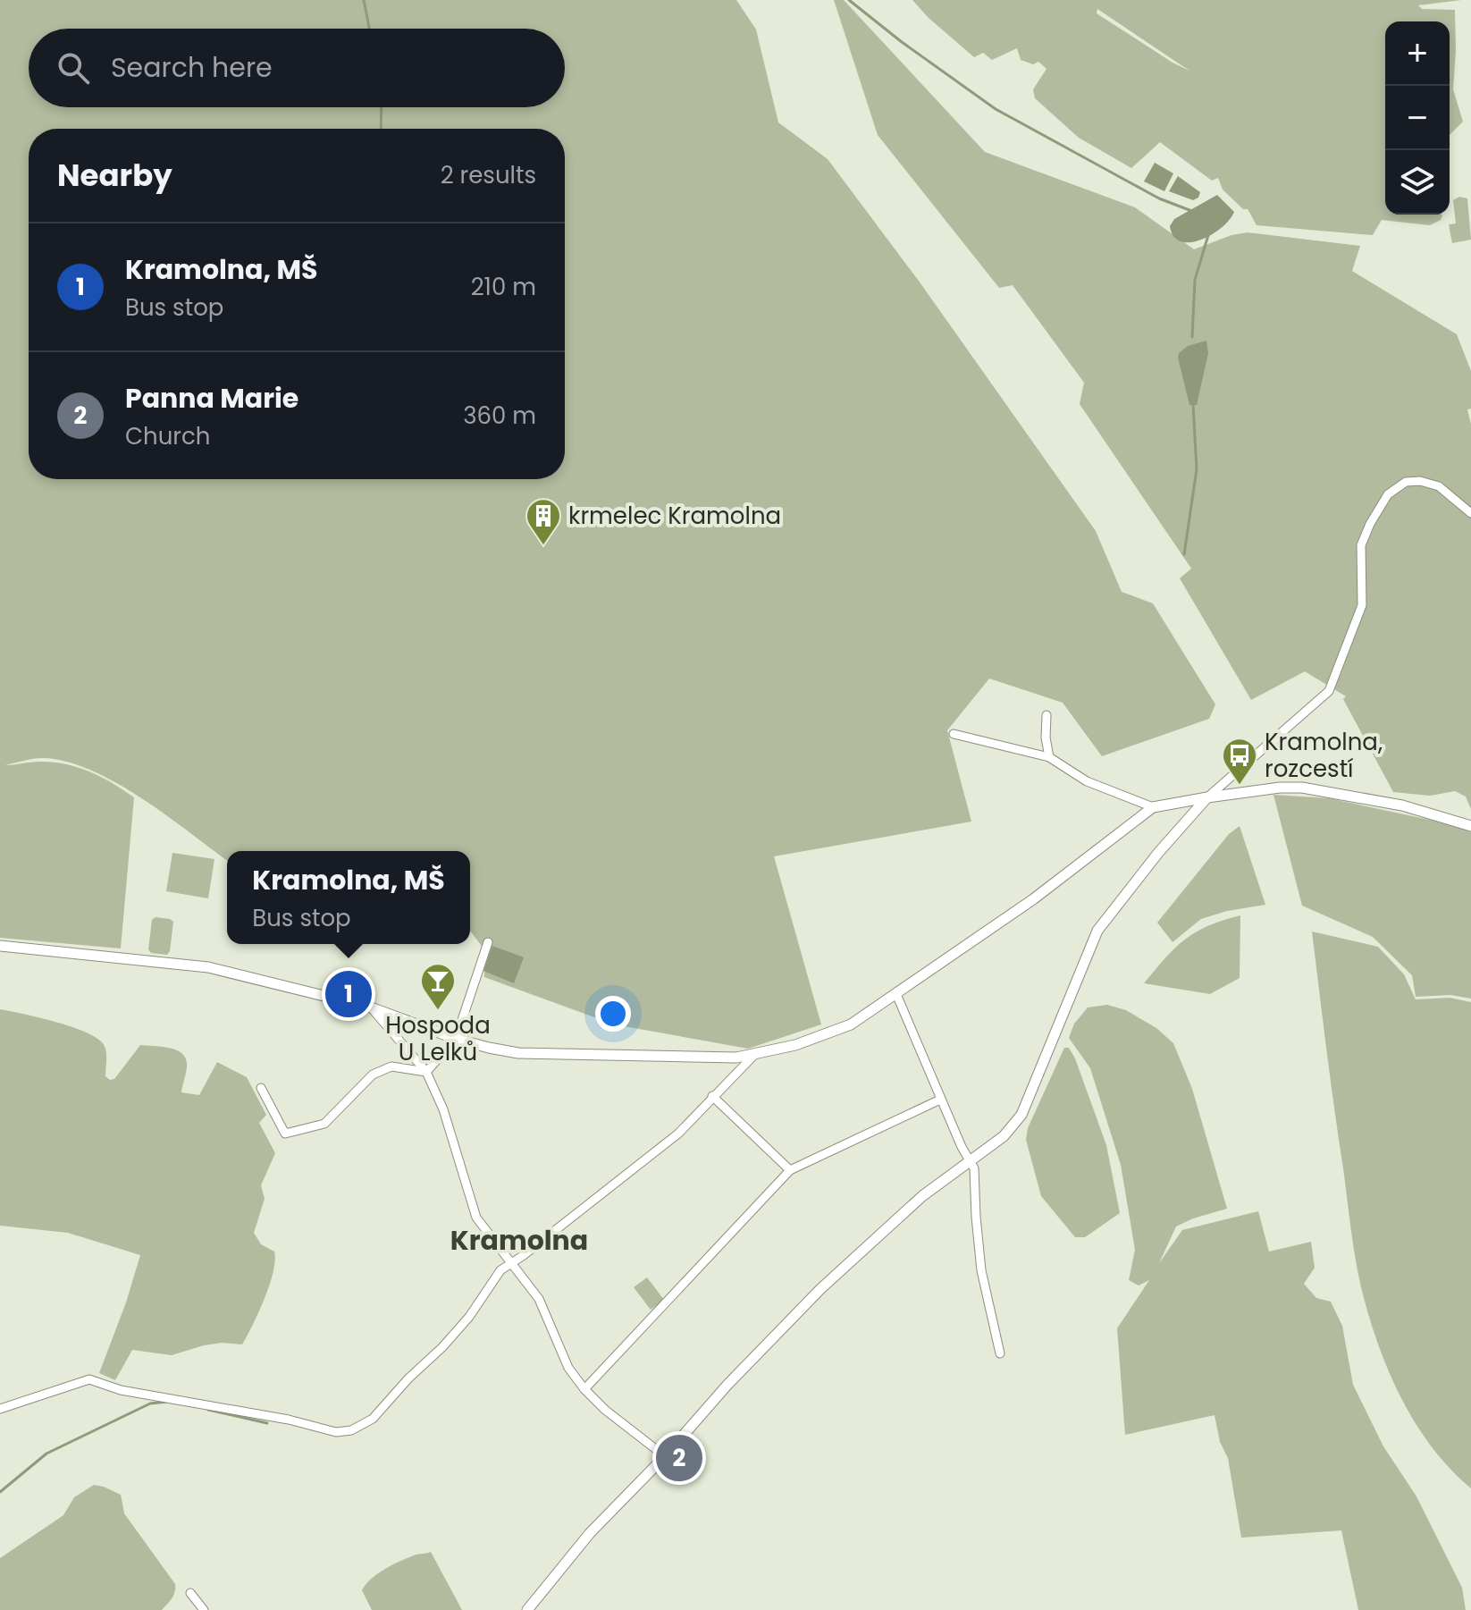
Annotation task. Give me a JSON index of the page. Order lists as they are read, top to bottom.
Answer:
{
  "districts": ["Kramolna"],
  "places": {
    "building": ["krmelec Kramolna"],
    "bus stop": ["Kramolna, rozcestí"],
    "bar": ["Hospoda U Lelků"]
  },
  "page": {
    "map_buttons": ["+", "−"],
    "search": "Search here",
    "heading": ["Nearby", "2 results"],
    "list": [
      {
        "mark": "1",
        "name": "Kramolna, MŠ",
        "note": "Bus stop",
        "value": "210 m"
      },
      {
        "mark": "2",
        "name": "Panna Marie",
        "note": "Church",
        "value": "360 m"
      }
    ],
    "popup": ["Kramolna, MŠ", "Bus stop"],
    "pins": ["1", "2"]
  }
}
